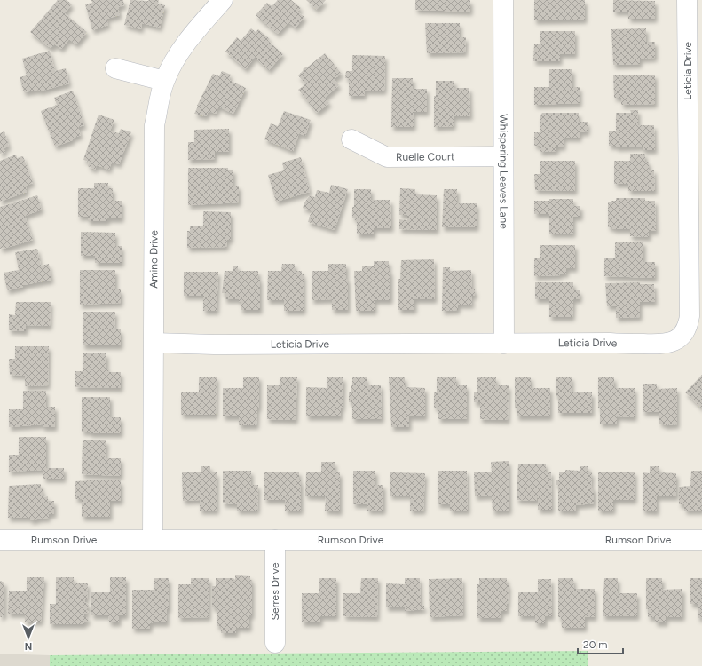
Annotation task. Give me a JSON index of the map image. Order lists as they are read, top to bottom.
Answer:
{
  "streets": {
    "street": [
      "Leticia Drive",
      "Ruelle Court",
      "Whispering Leaves Lane",
      "Amino Drive",
      "Rumson Drive",
      "Serres Drive"
    ]
  },
  "crossings": [
    ["Leticia Drive", "Whispering Leaves Lane"],
    ["Leticia Drive", "Amino Drive"],
    ["Ruelle Court", "Whispering Leaves Lane"],
    ["Amino Drive", "Rumson Drive"],
    ["Rumson Drive", "Serres Drive"]
  ],
  "scale_bar": "20 m",
  "north": "bottom"
}
